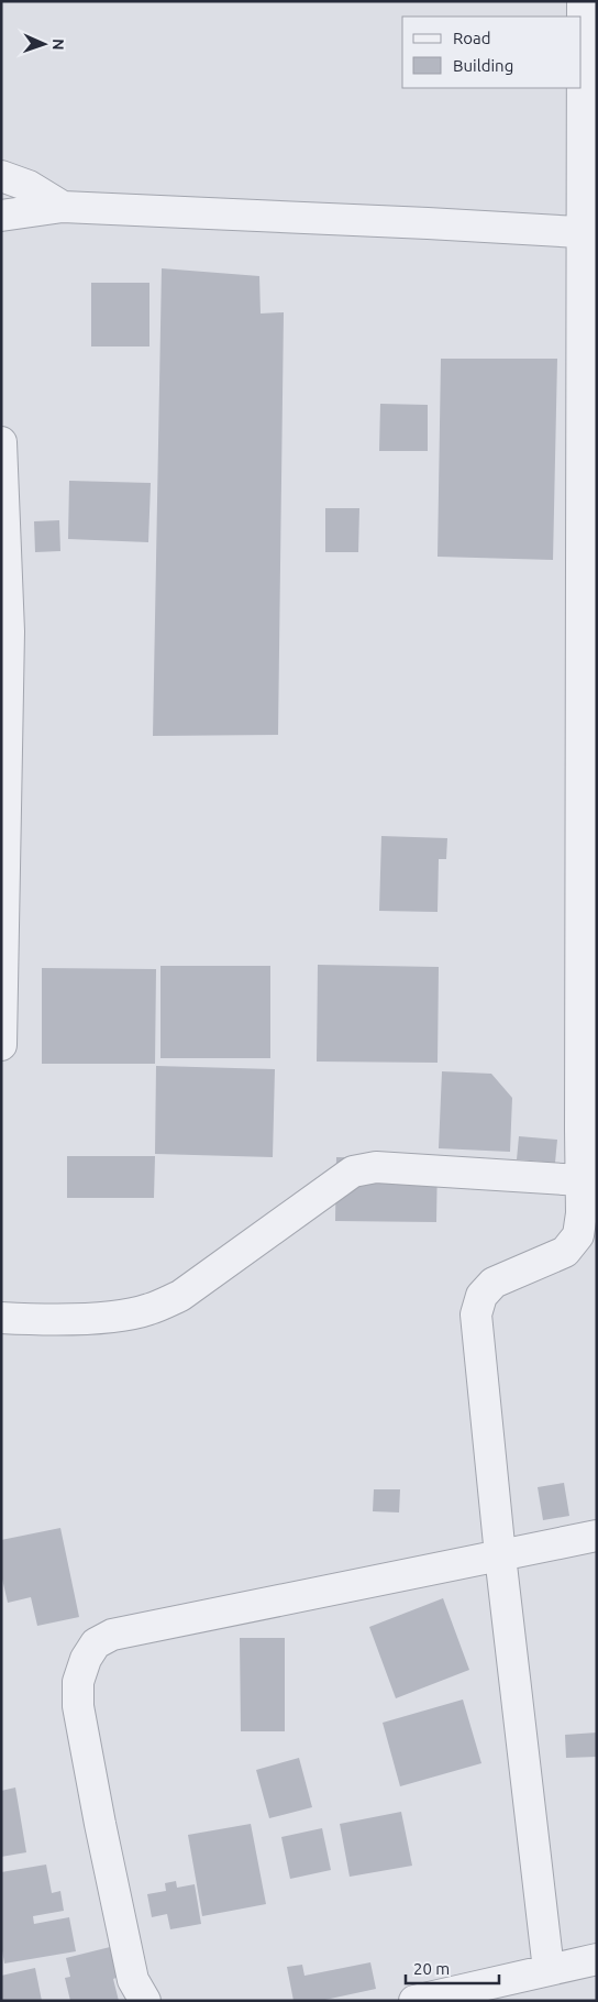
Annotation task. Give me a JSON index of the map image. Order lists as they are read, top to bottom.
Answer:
{
  "legend": ["Road", "Building"],
  "scale_bar": "20 m",
  "north": "right"
}
